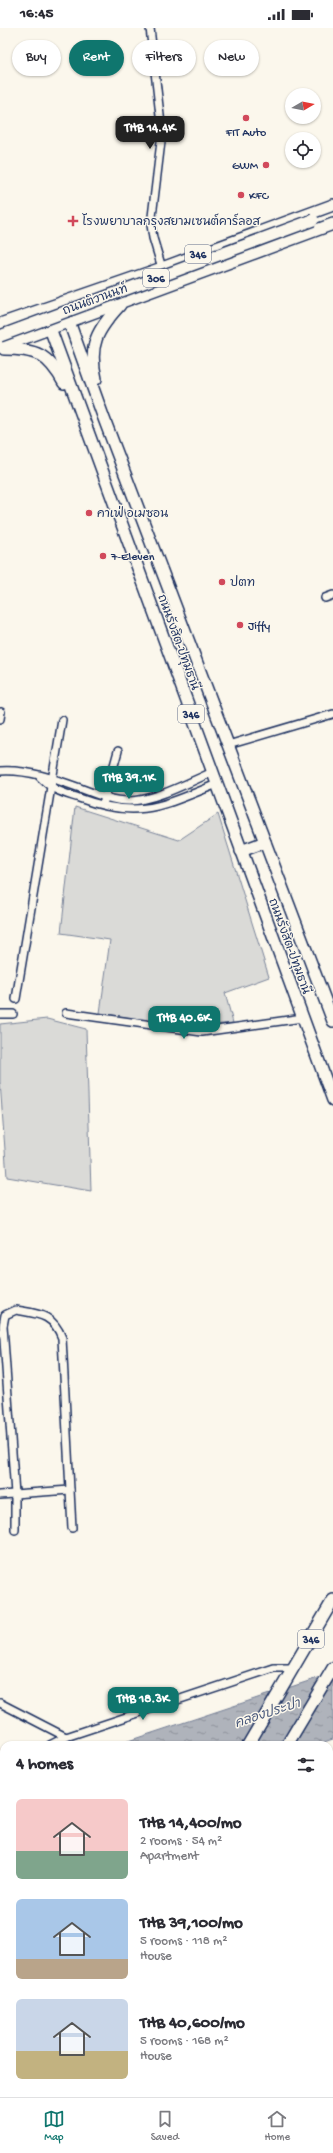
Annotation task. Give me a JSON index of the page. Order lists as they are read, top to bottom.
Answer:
{
  "streets": {
    "main road": [
      "346",
      "306",
      "ถนนติวานนท์",
      "ถนนรังสิต-ปทุมธานี"
    ]
  },
  "crossings": [
    ["ถนนติวานนท์", "ถนนรังสิต-ปทุมธานี"]
  ],
  "water": ["คลองประปา"],
  "places": {
    "other": [
      "FIT Auto",
      "GWM",
      "KFC",
      "คาเฟ่ อเมซอน",
      "7-Eleven",
      "ปตท",
      "Jiffy"
    ],
    "health": ["โรงพยาบาลกรุงสยามเซนต์คาร์ลอส"]
  },
  "north": "right",
  "page": {
    "status": "16:45",
    "chip": [
      "Buy",
      "Rent",
      "Filters",
      "New"
    ],
    "price": [
      "THB 14.4K",
      "THB 39.1K",
      "THB 40.6K",
      "THB 18.3K"
    ],
    "heading": "4 homes",
    "list": [
      {
        "name": "THB 14,400/mo",
        "note": "2 rooms · 54 m² · Apartment"
      },
      {
        "name": "THB 39,100/mo",
        "note": "5 rooms · 118 m² · House"
      },
      {
        "name": "THB 40,600/mo",
        "note": "5 rooms · 168 m² · House"
      }
    ],
    "tabs": ["Map", "Saved", "Home"]
  }
}
